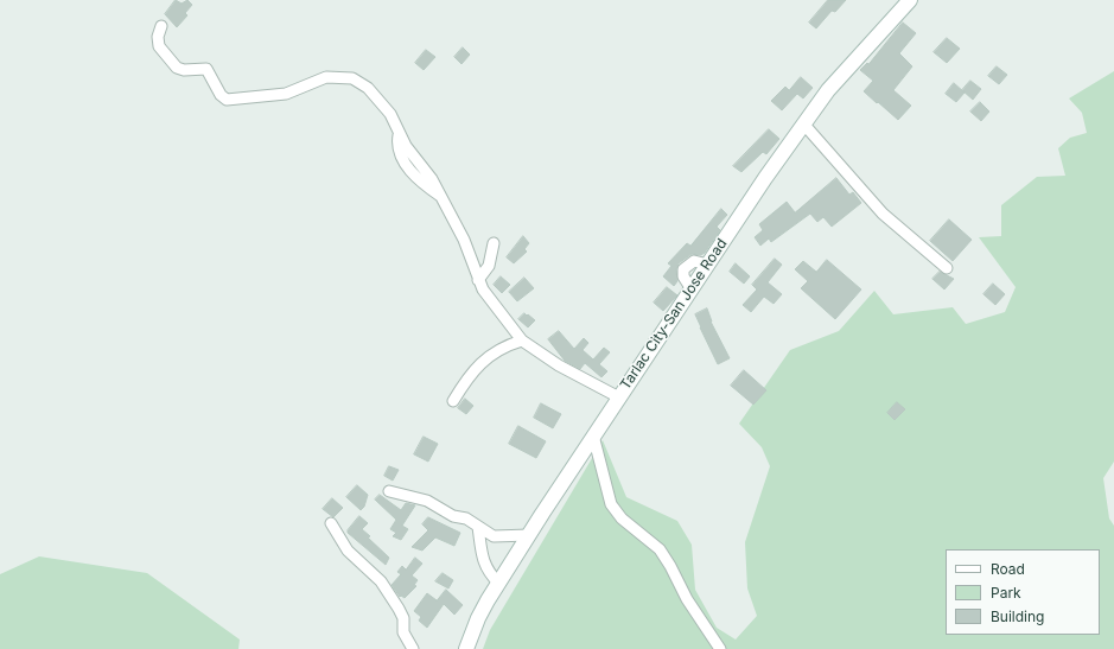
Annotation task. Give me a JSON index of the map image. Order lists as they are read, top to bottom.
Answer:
{
  "streets": {
    "main road": ["Tarlac City-San Jose Road"]
  },
  "legend": ["Road", "Park", "Building"]
}
